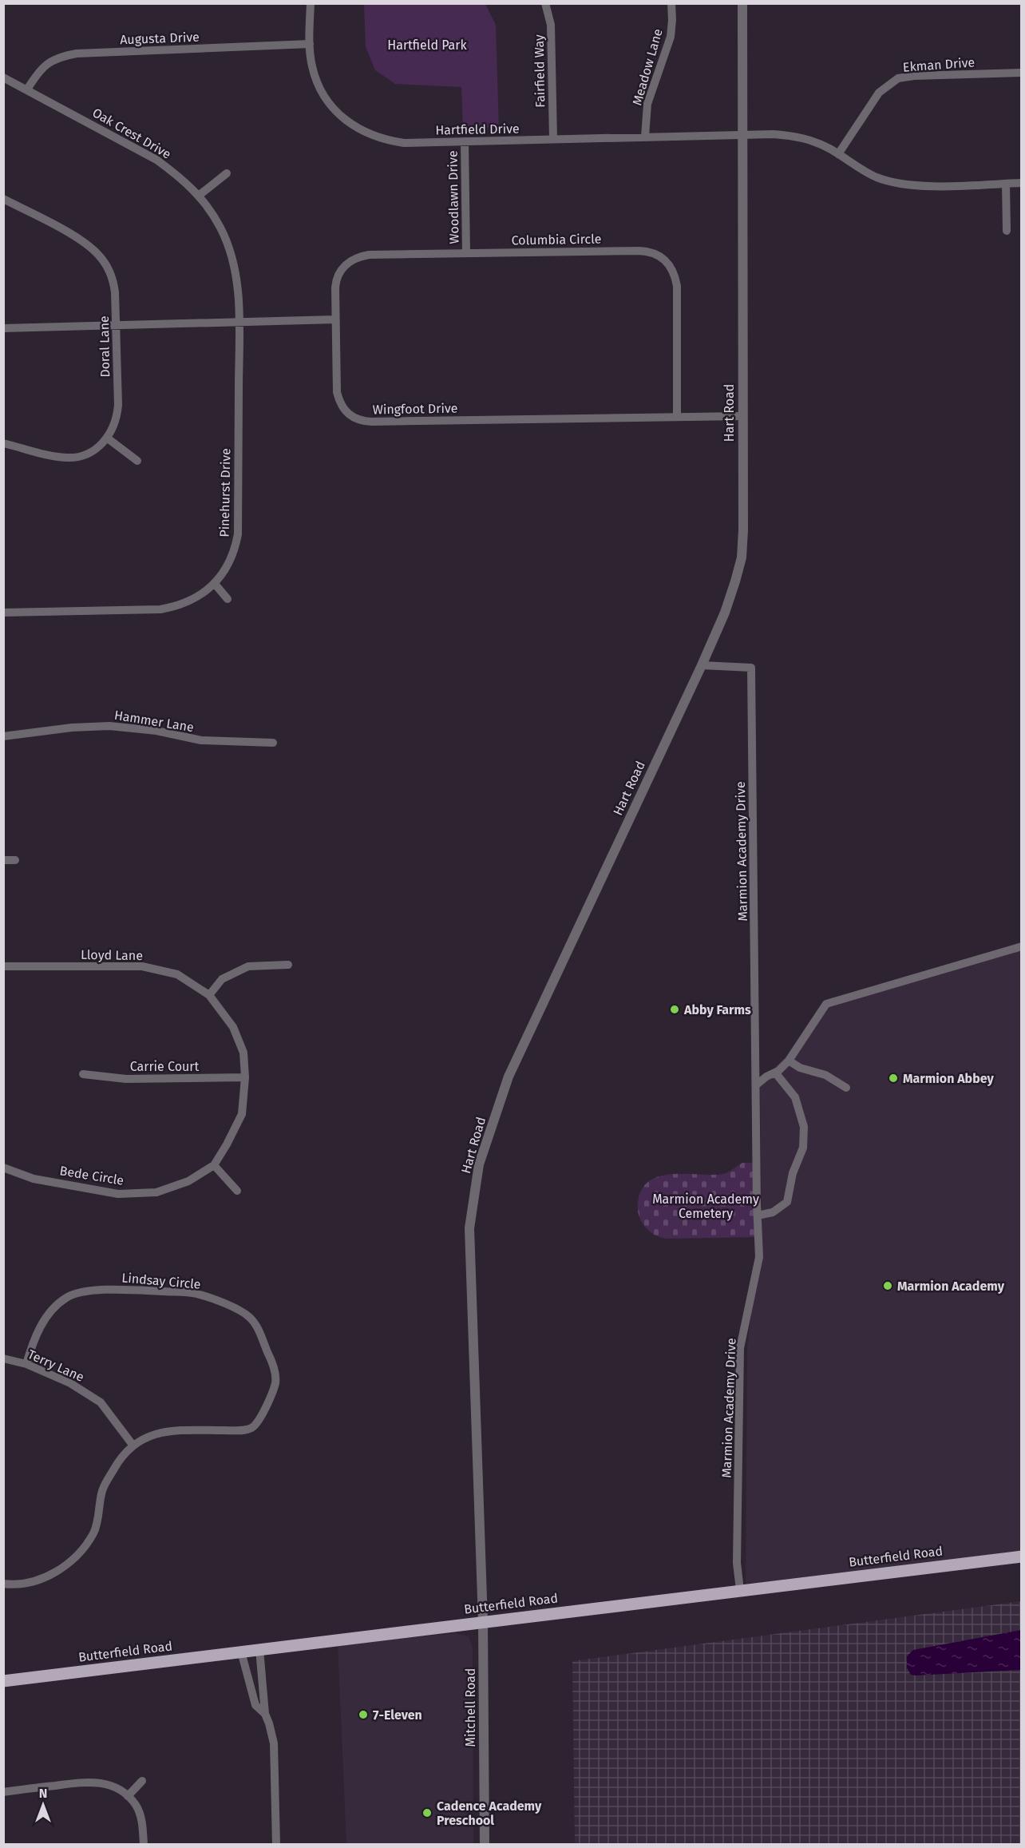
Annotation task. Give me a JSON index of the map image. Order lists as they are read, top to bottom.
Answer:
{
  "streets": {
    "main road": ["Butterfield Road"],
    "street": [
      "Augusta Drive",
      "Ekman Drive",
      "Meadow Lane",
      "Fairfield Way",
      "Hartfield Drive",
      "Oak Crest Drive",
      "Woodlawn Drive",
      "Columbia Circle",
      "Doral Lane",
      "Wingfoot Drive",
      "Hart Road",
      "Pinehurst Drive",
      "Hammer Lane",
      "Marmion Academy Drive",
      "Lloyd Lane",
      "Carrie Court",
      "Bede Circle",
      "Lindsay Circle",
      "Terry Lane",
      "Mitchell Road"
    ]
  },
  "crossings": [
    ["Augusta Drive", "Hartfield Drive"],
    ["Augusta Drive", "Oak Crest Drive"],
    ["Ekman Drive", "Hartfield Drive"],
    ["Meadow Lane", "Hartfield Drive"],
    ["Fairfield Way", "Hartfield Drive"],
    ["Hartfield Drive", "Woodlawn Drive"],
    ["Hartfield Drive", "Hart Road"],
    ["Oak Crest Drive", "Pinehurst Drive"],
    ["Woodlawn Drive", "Columbia Circle"],
    ["Columbia Circle", "Wingfoot Drive"],
    ["Wingfoot Drive", "Hart Road"],
    ["Hart Road", "Marmion Academy Drive"],
    ["Hart Road", "Mitchell Road"],
    ["Marmion Academy Drive", "Butterfield Road"],
    ["Lloyd Lane", "Bede Circle"],
    ["Carrie Court", "Bede Circle"],
    ["Lindsay Circle", "Terry Lane"],
    ["Butterfield Road", "Mitchell Road"]
  ],
  "parks": ["Hartfield Park", "Marmion Academy Cemetery"],
  "places": [
    "Abby Farms",
    "Marmion Abbey",
    "Marmion Academy",
    "7-Eleven",
    "Cadence Academy Preschool"
  ],
  "north": "top"
}
